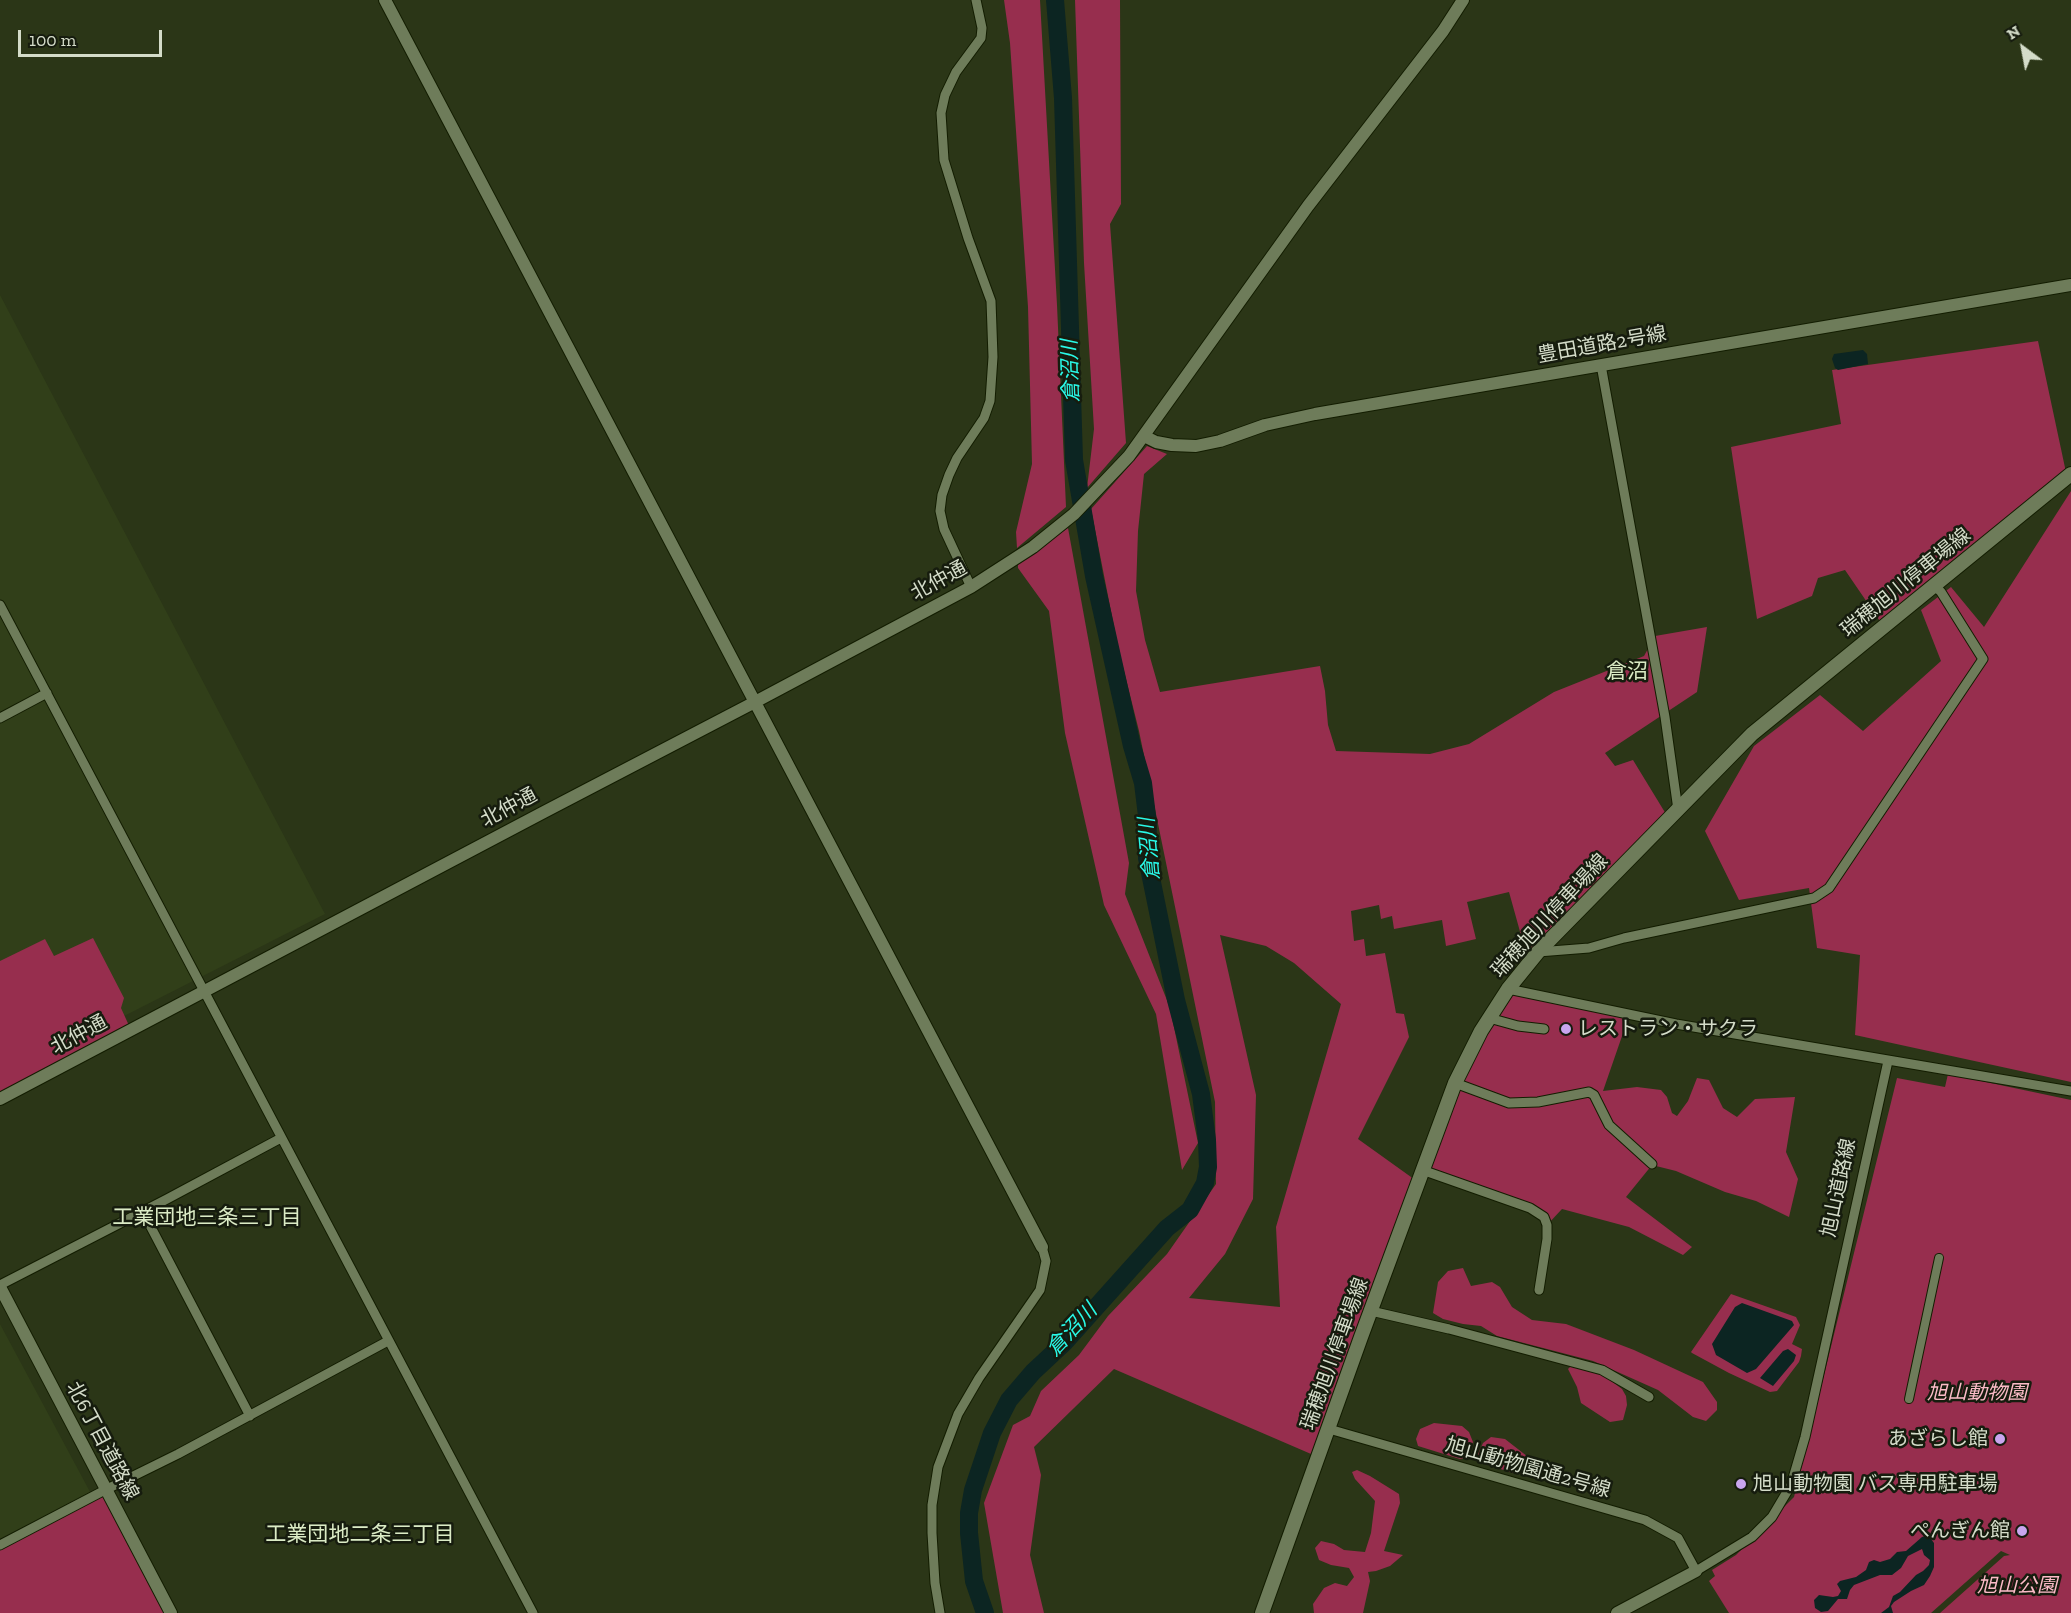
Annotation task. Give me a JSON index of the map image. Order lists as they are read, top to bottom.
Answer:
{
  "streets": {
    "main road": ["瑞穂旭川停車場線"],
    "street": [
      "豊田道路2号線",
      "北仲通",
      "旭山道路線",
      "北6丁目道路線",
      "旭山動物園通2号線"
    ]
  },
  "crossings": [
    ["豊田道路2号線", "北仲通"],
    ["瑞穂旭川停車場線", "旭山動物園通2号線"],
    ["旭山道路線", "旭山動物園通2号線"]
  ],
  "districts": ["倉沼", "工業団地三条三丁目", "工業団地二条三丁目"],
  "water": ["倉沼川"],
  "parks": ["旭山動物園", "旭山公園"],
  "places": [
    "レストラン・サクラ",
    "あざらし館",
    "旭山動物園 バス専用駐車場",
    "ぺんぎん館"
  ],
  "scale_bar": "100 m",
  "north": "top left"
}
